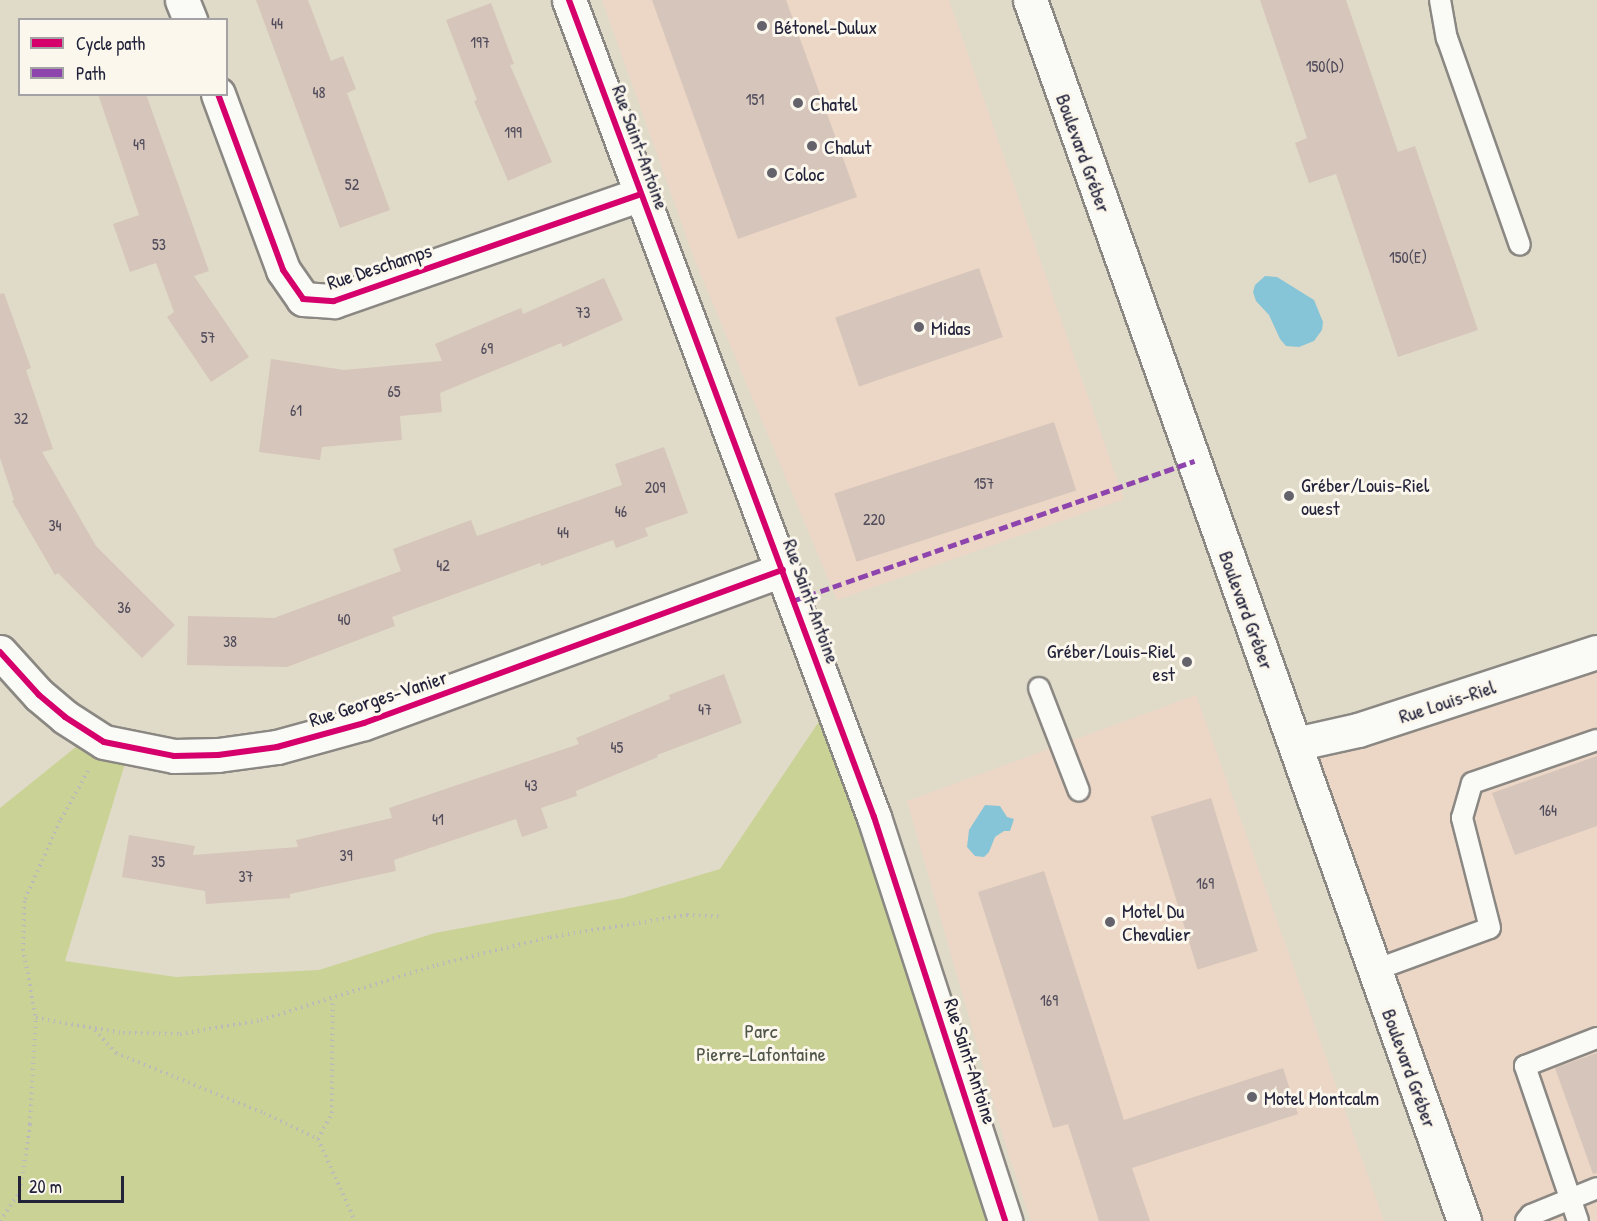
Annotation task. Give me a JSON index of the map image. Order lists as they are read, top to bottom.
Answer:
{
  "streets": {
    "street": [
      "Rue Saint-Antoine",
      "Boulevard Gréber",
      "Rue Deschamps",
      "Rue Georges-Vanier",
      "Rue Louis-Riel"
    ]
  },
  "crossings": [
    ["Rue Saint-Antoine", "Rue Deschamps"],
    ["Rue Saint-Antoine", "Rue Georges-Vanier"],
    ["Boulevard Gréber", "Rue Louis-Riel"]
  ],
  "parks": ["Parc Pierre-Lafontaine"],
  "places": [
    "Bétonel-Dulux",
    "Chatel",
    "Chalut",
    "Coloc",
    "Midas",
    "Gréber/Louis-Riel ouest",
    "Gréber/Louis-Riel est",
    "Motel Du Chevalier",
    "Motel Montcalm"
  ],
  "house_numbers": [
    "44",
    "197",
    "150(D)",
    "48",
    "151",
    "199",
    "49",
    "52",
    "53",
    "150(E)",
    "73",
    "57",
    "69",
    "65",
    "61",
    "32",
    "157",
    "209",
    "46",
    "220",
    "34",
    "44",
    "42",
    "36",
    "40",
    "38",
    "47",
    "45",
    "43",
    "164",
    "41",
    "39",
    "35",
    "37",
    "169",
    "169"
  ],
  "legend": ["Cycle path", "Path"],
  "scale_bar": "20 m"
}
